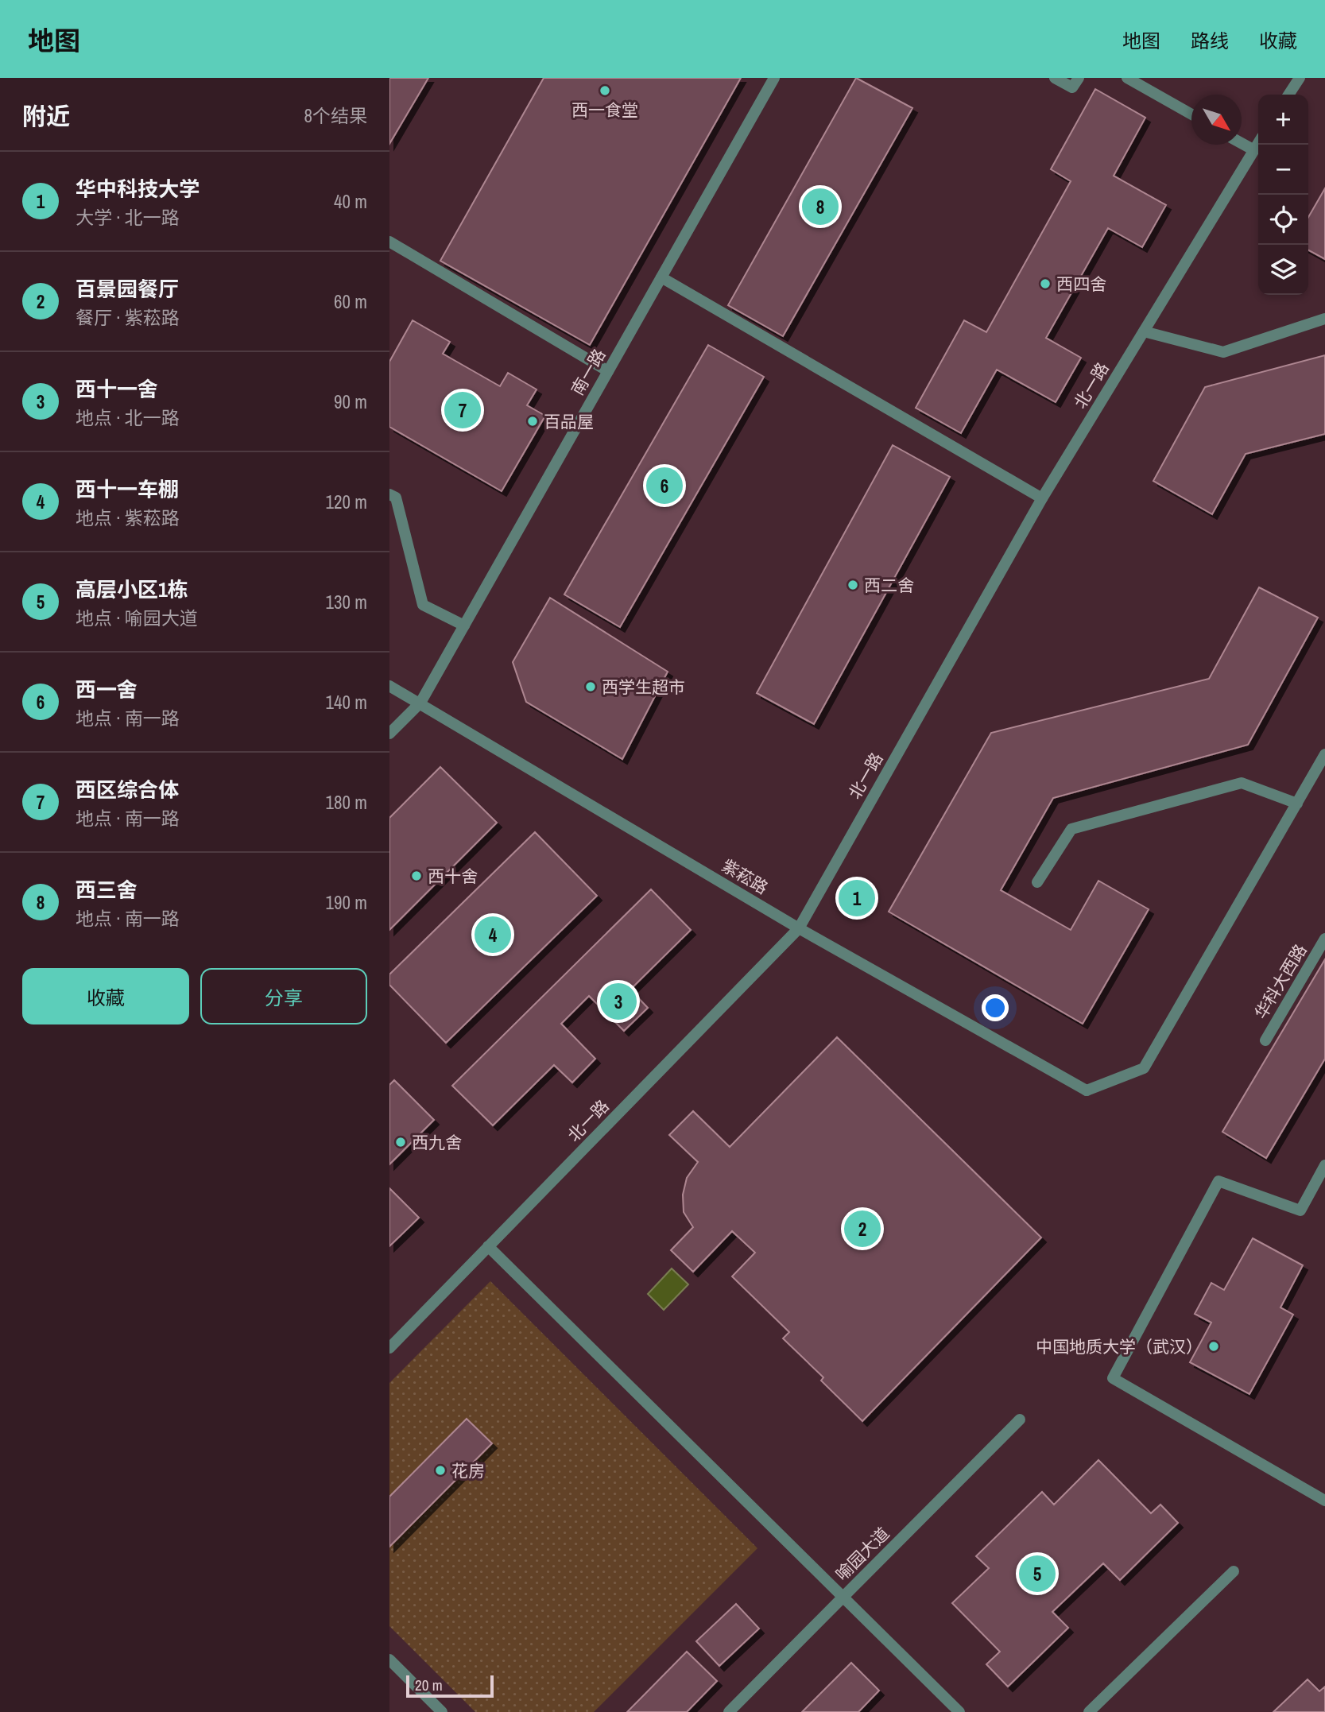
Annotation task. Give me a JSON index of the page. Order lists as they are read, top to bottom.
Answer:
{
  "streets": {
    "street": [
      "南一路",
      "北一路",
      "紫菘路",
      "华科大西路",
      "喻园大道"
    ]
  },
  "crossings": [
    ["南一路", "紫菘路"],
    ["北一路", "紫菘路"]
  ],
  "places": [
    "西一食堂",
    "西四舍",
    "百品屋",
    "西二舍",
    "西学生超市",
    "西十舍",
    "西九舍",
    "中国地质大学（武汉）",
    "花房"
  ],
  "scale_bar": "20 m",
  "north": "bottom right",
  "page": {
    "header": "地图",
    "nav": ["地图", "路线", "收藏"],
    "heading": ["附近", "8个结果"],
    "map_buttons": ["+", "−"],
    "list": [
      {
        "mark": "1",
        "name": "华中科技大学",
        "note": "大学 · 北一路",
        "value": "40 m"
      },
      {
        "mark": "2",
        "name": "百景园餐厅",
        "note": "餐厅 · 紫菘路",
        "value": "60 m"
      },
      {
        "mark": "3",
        "name": "西十一舍",
        "note": "地点 · 北一路",
        "value": "90 m"
      },
      {
        "mark": "4",
        "name": "西十一车棚",
        "note": "地点 · 紫菘路",
        "value": "120 m"
      },
      {
        "mark": "5",
        "name": "高层小区1栋",
        "note": "地点 · 喻园大道",
        "value": "130 m"
      },
      {
        "mark": "6",
        "name": "西一舍",
        "note": "地点 · 南一路",
        "value": "140 m"
      },
      {
        "mark": "7",
        "name": "西区综合体",
        "note": "地点 · 南一路",
        "value": "180 m"
      },
      {
        "mark": "8",
        "name": "西三舍",
        "note": "地点 · 南一路",
        "value": "190 m"
      }
    ],
    "pins": [
      "8",
      "7",
      "6",
      "1",
      "4",
      "3",
      "2",
      "5"
    ],
    "buttons": ["收藏", "分享"],
    "scale": "20 m"
  }
}
